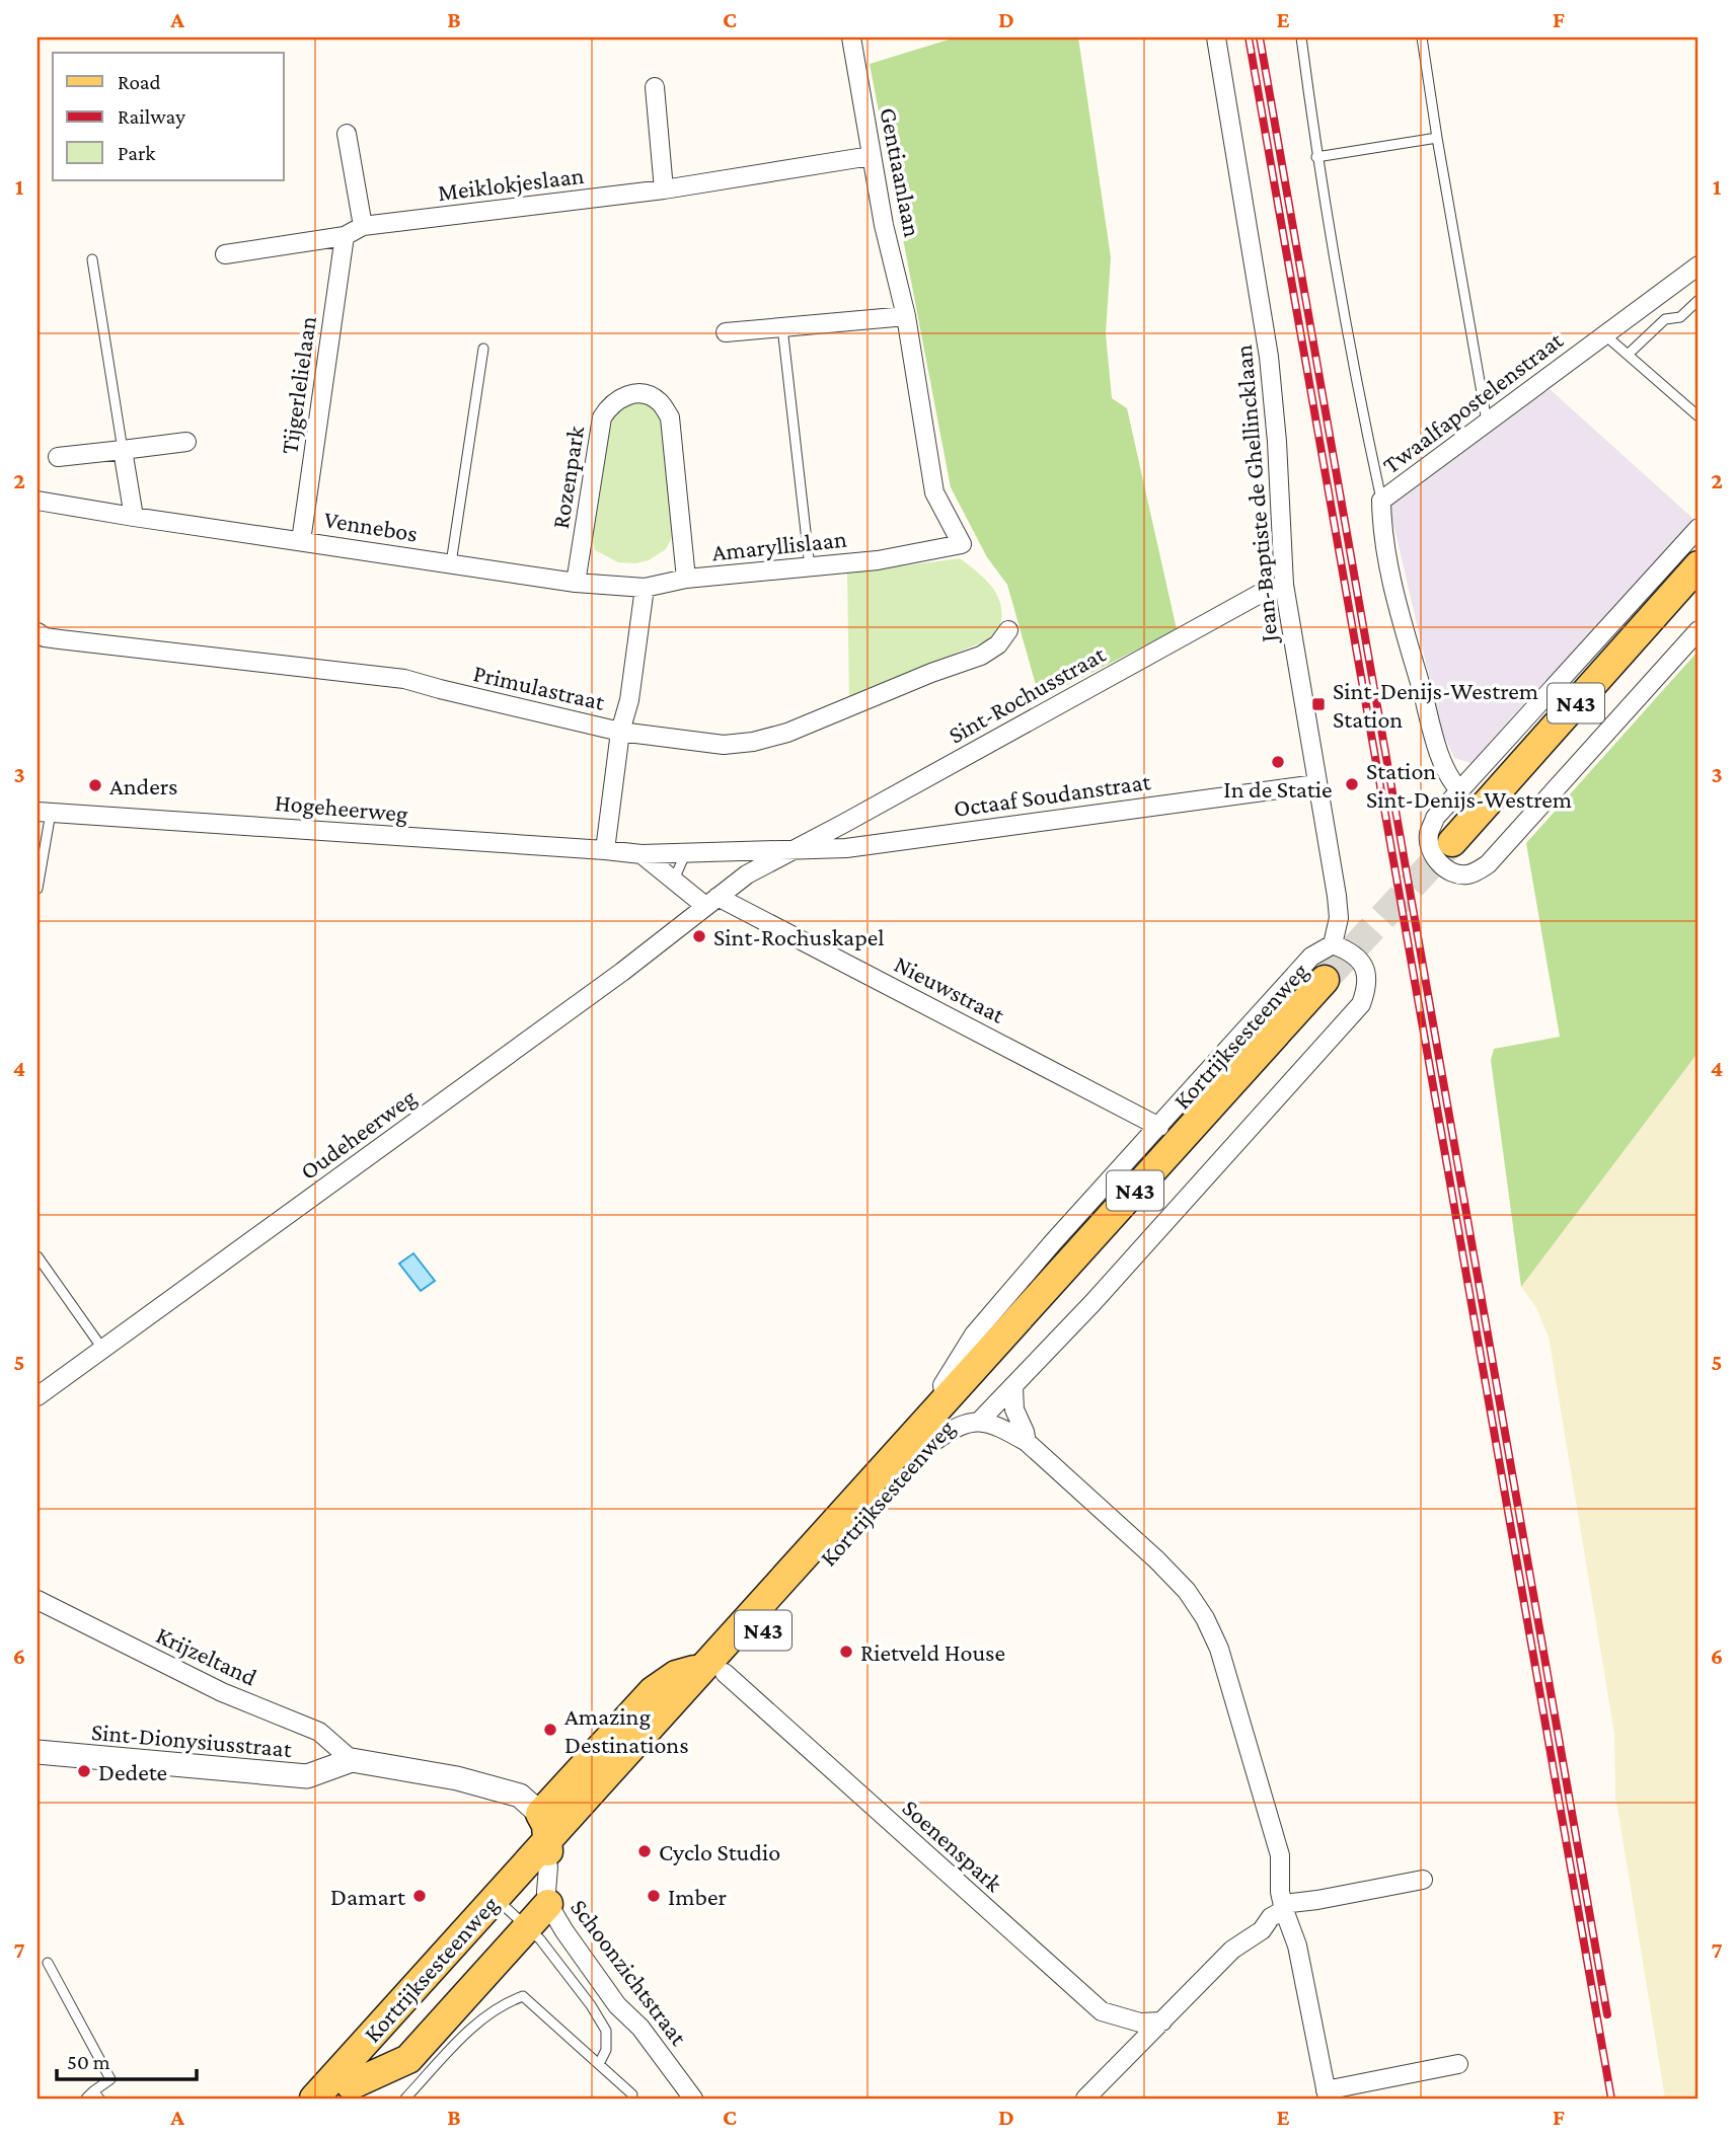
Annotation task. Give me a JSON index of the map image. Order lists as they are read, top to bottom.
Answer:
{
  "streets": {
    "main road": ["N43", "Kortrijksesteenweg"],
    "street": [
      "Gentiaanlaan",
      "Meiklokjeslaan",
      "Tijgerlelielaan",
      "Twaalfapostelenstraat",
      "Rozenpark",
      "Jean-Baptiste de Ghellincklaan",
      "Vennebos",
      "Amaryllislaan",
      "Primulastraat",
      "Sint-Rochusstraat",
      "Octaaf Soudanstraat",
      "Hogeheerweg",
      "Nieuwstraat",
      "Oudeheerweg",
      "Krijzeltand",
      "Sint-Dionysiusstraat",
      "Soenenspark",
      "Schoonzichtstraat"
    ]
  },
  "crossings": [
    ["Gentiaanlaan", "Meiklokjeslaan"],
    ["Gentiaanlaan", "Amaryllislaan"],
    ["Meiklokjeslaan", "Tijgerlelielaan"],
    ["Tijgerlelielaan", "Vennebos"],
    ["Rozenpark", "Vennebos"],
    ["Rozenpark", "Amaryllislaan"],
    ["Jean-Baptiste de Ghellincklaan", "Sint-Rochusstraat"],
    ["Jean-Baptiste de Ghellincklaan", "Octaaf Soudanstraat"],
    ["Jean-Baptiste de Ghellincklaan", "Kortrijksesteenweg"],
    ["Vennebos", "Amaryllislaan"],
    ["Sint-Rochusstraat", "Octaaf Soudanstraat"],
    ["Sint-Rochusstraat", "Oudeheerweg"],
    ["N43", "Kortrijksesteenweg"],
    ["N43", "Schoonzichtstraat"],
    ["Octaaf Soudanstraat", "Hogeheerweg"],
    ["Hogeheerweg", "Nieuwstraat"],
    ["Nieuwstraat", "Kortrijksesteenweg"],
    ["Nieuwstraat", "Oudeheerweg"],
    ["Kortrijksesteenweg", "Sint-Dionysiusstraat"],
    ["Kortrijksesteenweg", "Soenenspark"],
    ["Kortrijksesteenweg", "Schoonzichtstraat"],
    ["Krijzeltand", "Sint-Dionysiusstraat"],
    ["Sint-Dionysiusstraat", "Schoonzichtstraat"]
  ],
  "places": {
    "transit": ["Sint-Denijs-Westrem Station"],
    "other": [
      "In de Statie",
      "Station Sint-Denijs-Westrem",
      "Anders",
      "Sint-Rochuskapel",
      "Rietveld House",
      "Amazing Destinations",
      "Dedete",
      "Cyclo Studio",
      "Damart",
      "Imber"
    ]
  },
  "legend": ["Road", "Railway", "Park"],
  "scale_bar": "50 m",
  "grid": {
    "columns": [
      "A",
      "B",
      "C",
      "D",
      "E",
      "F"
    ],
    "rows": [
      "1",
      "2",
      "3",
      "4",
      "5",
      "6",
      "7"
    ]
  }
}
